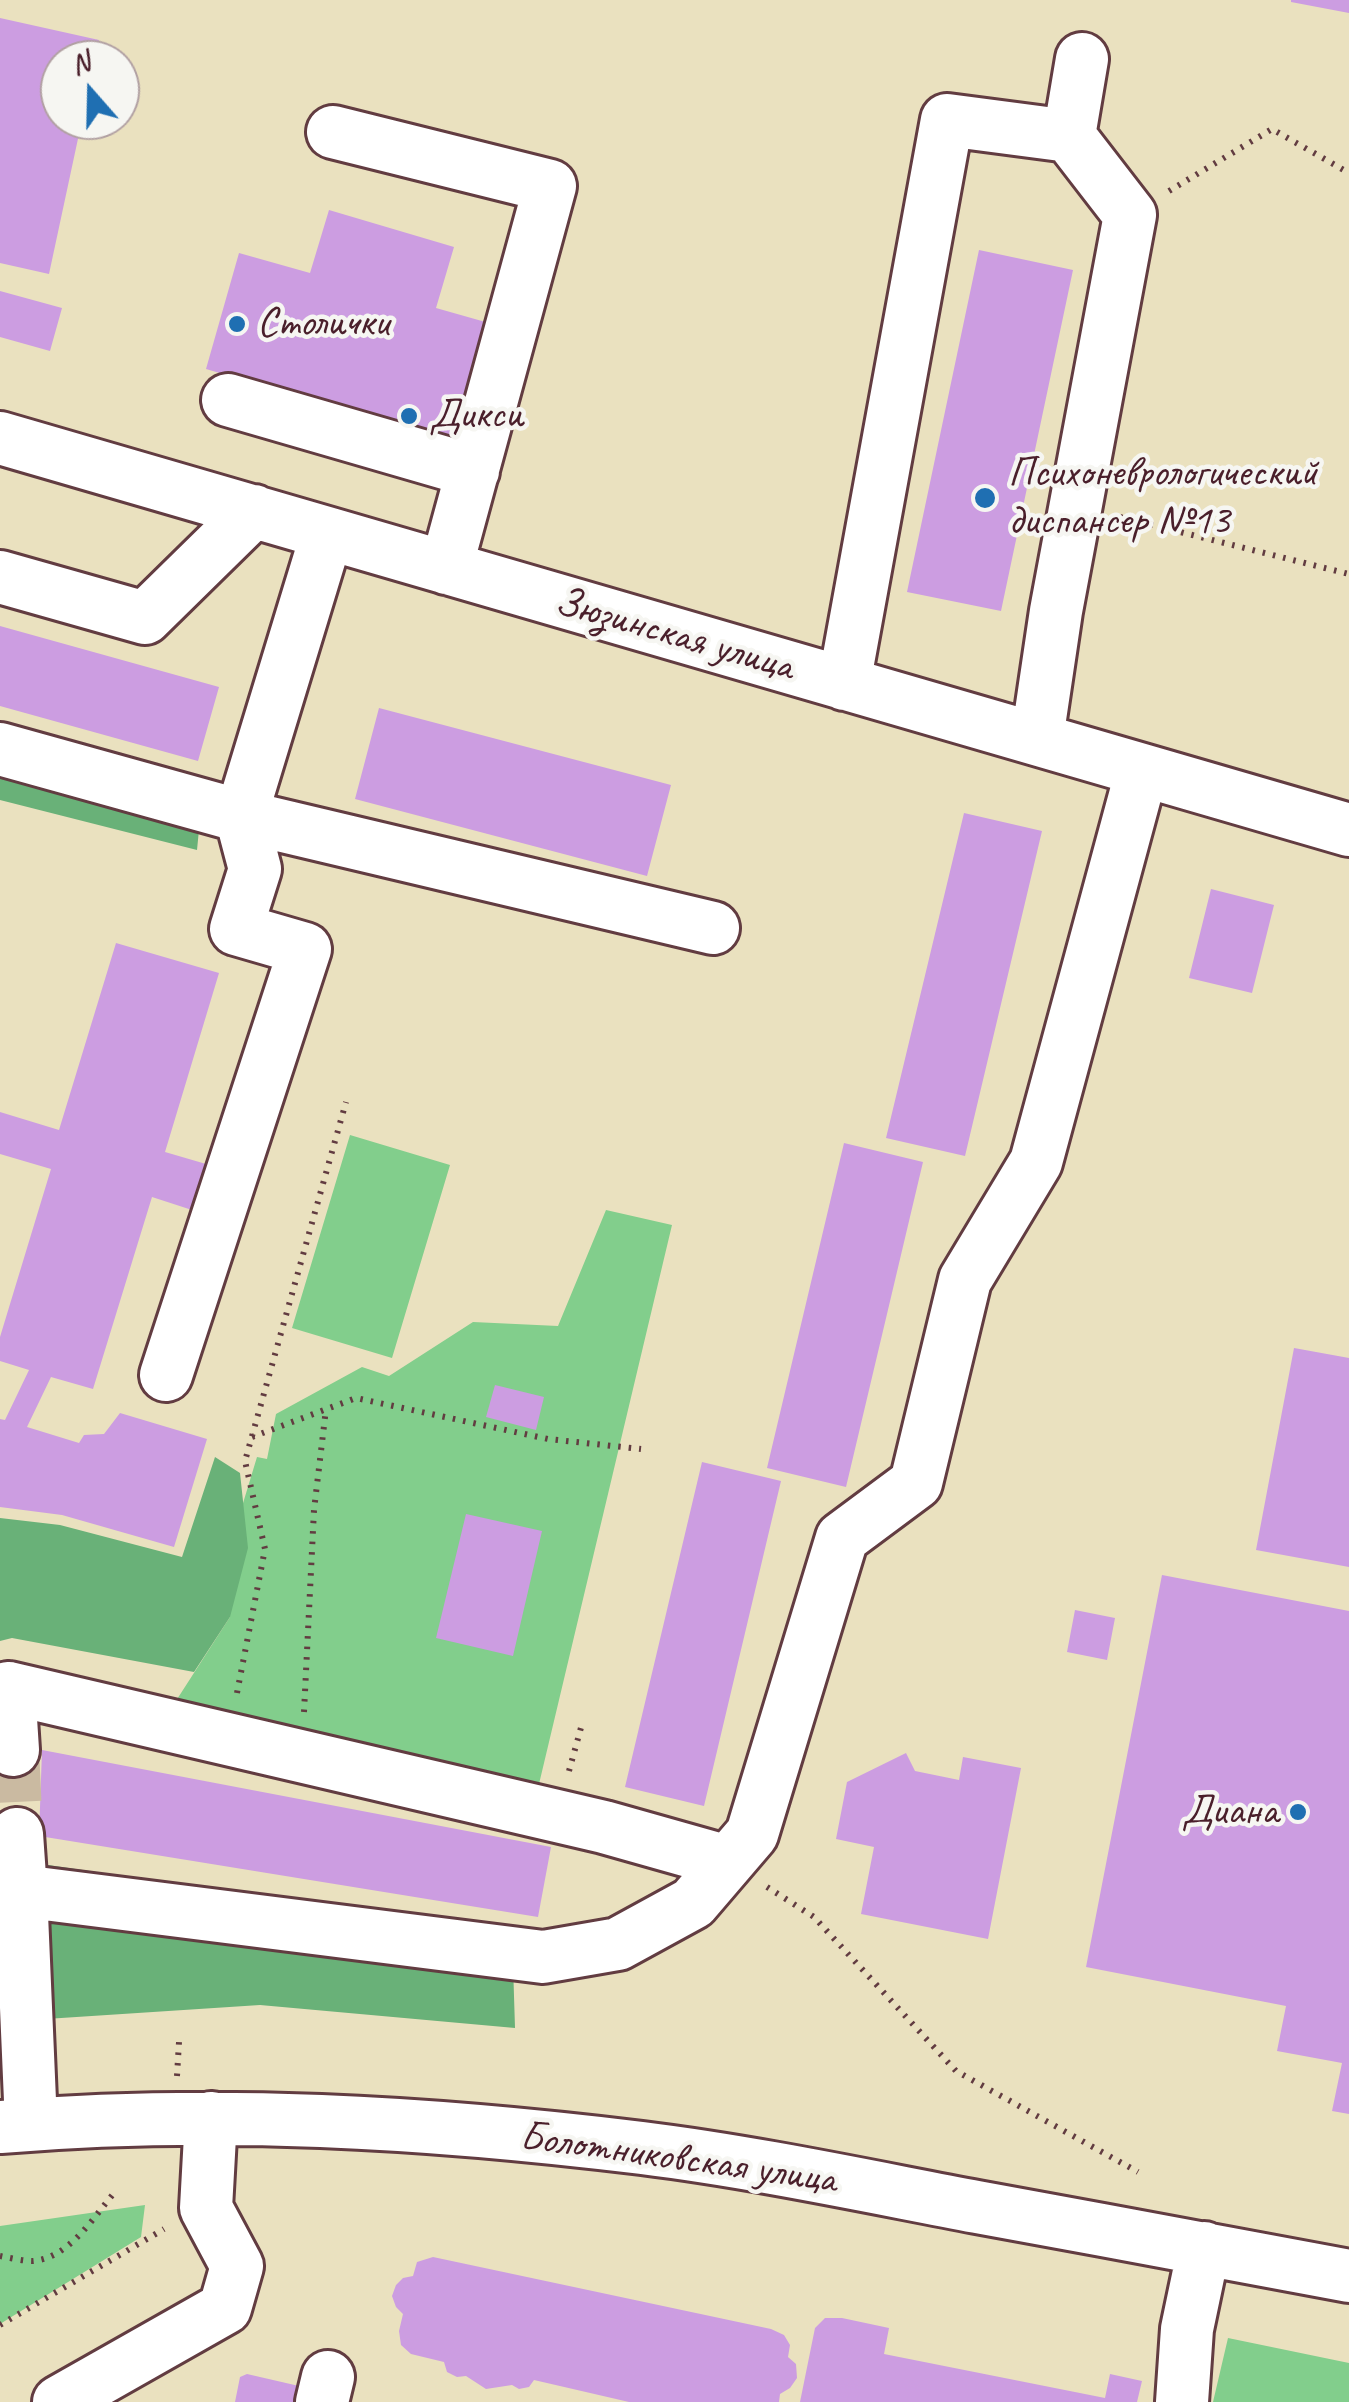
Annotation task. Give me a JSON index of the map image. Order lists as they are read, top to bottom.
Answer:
{
  "streets": {
    "street": ["Зюзинская улица", "Болотниковская улица"]
  },
  "places": [
    "Столички",
    "Дикси",
    "Психоневрологический диспансер №13",
    "Диана"
  ],
  "north": "top"
}
